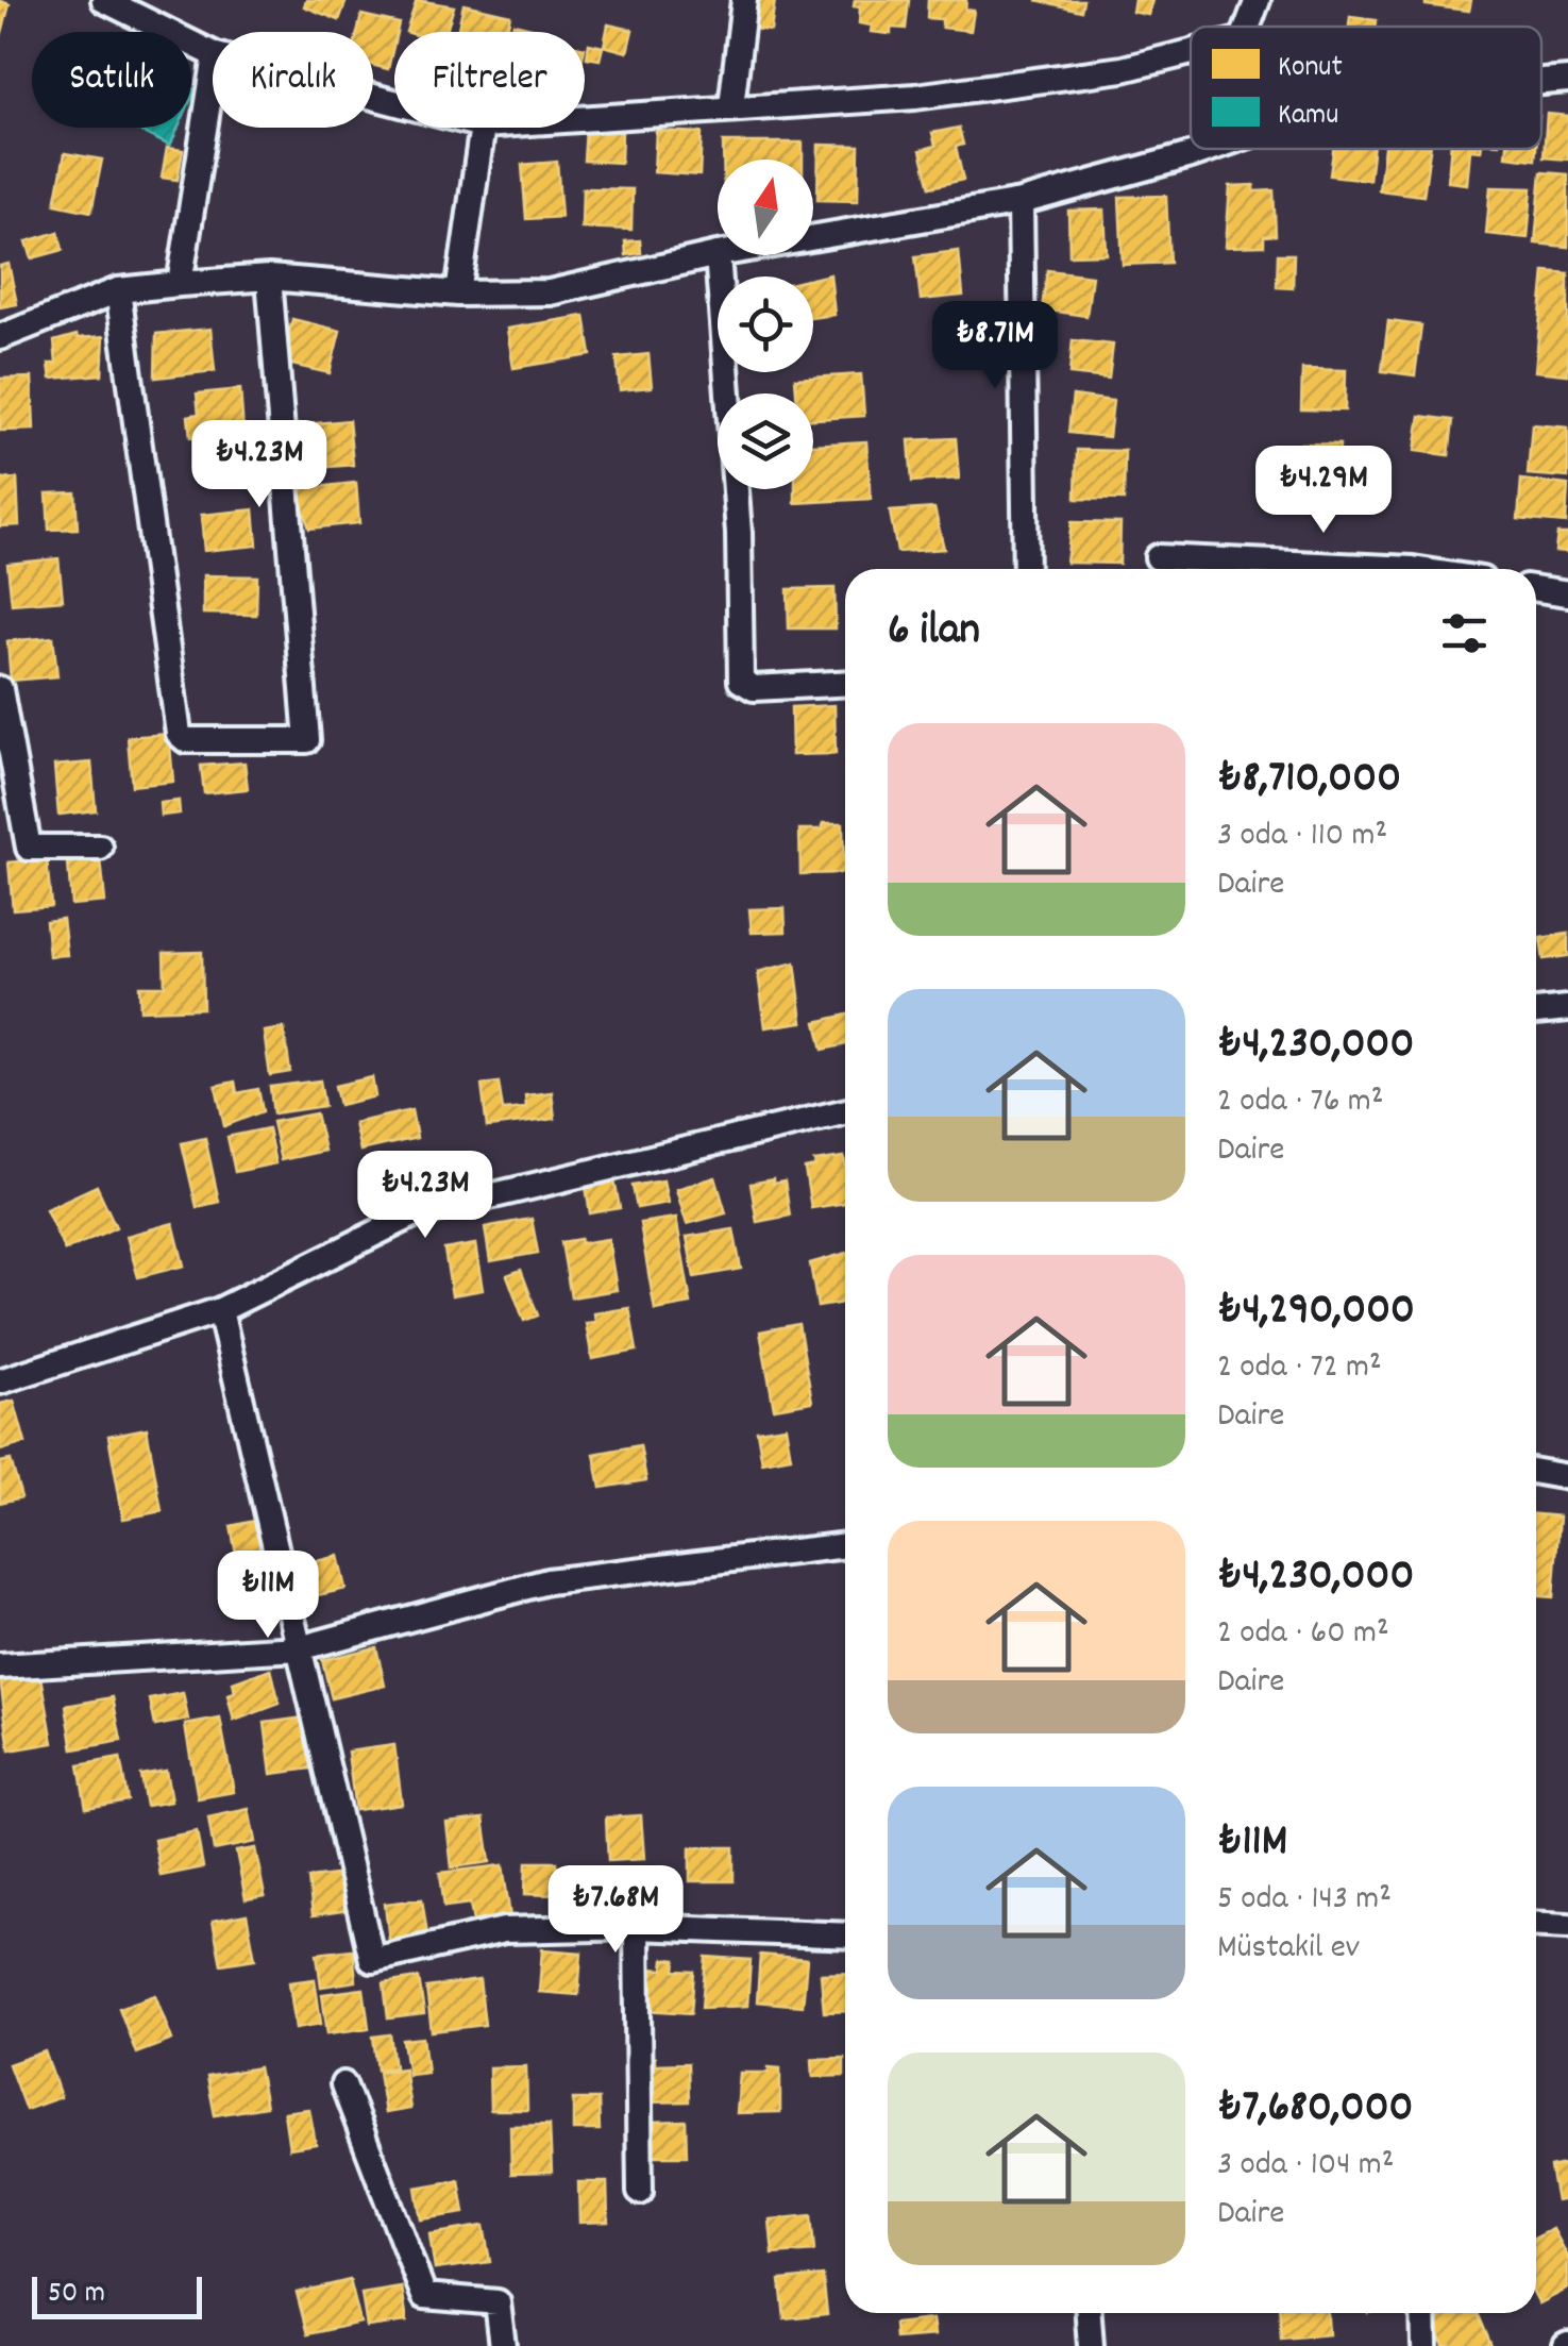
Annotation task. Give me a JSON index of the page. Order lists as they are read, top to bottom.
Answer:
{
  "legend": ["Konut", "Kamu"],
  "scale_bar": "50 m",
  "north": "top",
  "page": {
    "chip": ["Satılık", "Kiralık", "Filtreler"],
    "price": [
      "₺8.71M",
      "₺4.23M",
      "₺4.29M",
      "₺4.23M",
      "₺11M",
      "₺7.68M"
    ],
    "heading": "6 ilan",
    "list": [
      {
        "name": "₺8,710,000",
        "note": "3 oda · 110 m² · Daire"
      },
      {
        "name": "₺4,230,000",
        "note": "2 oda · 76 m² · Daire"
      },
      {
        "name": "₺4,290,000",
        "note": "2 oda · 72 m² · Daire"
      },
      {
        "name": "₺4,230,000",
        "note": "2 oda · 60 m² · Daire"
      },
      {
        "name": "₺11M",
        "note": "5 oda · 143 m² · Müstakil ev"
      },
      {
        "name": "₺7,680,000",
        "note": "3 oda · 104 m² · Daire"
      }
    ],
    "scale": "50 m"
  }
}
